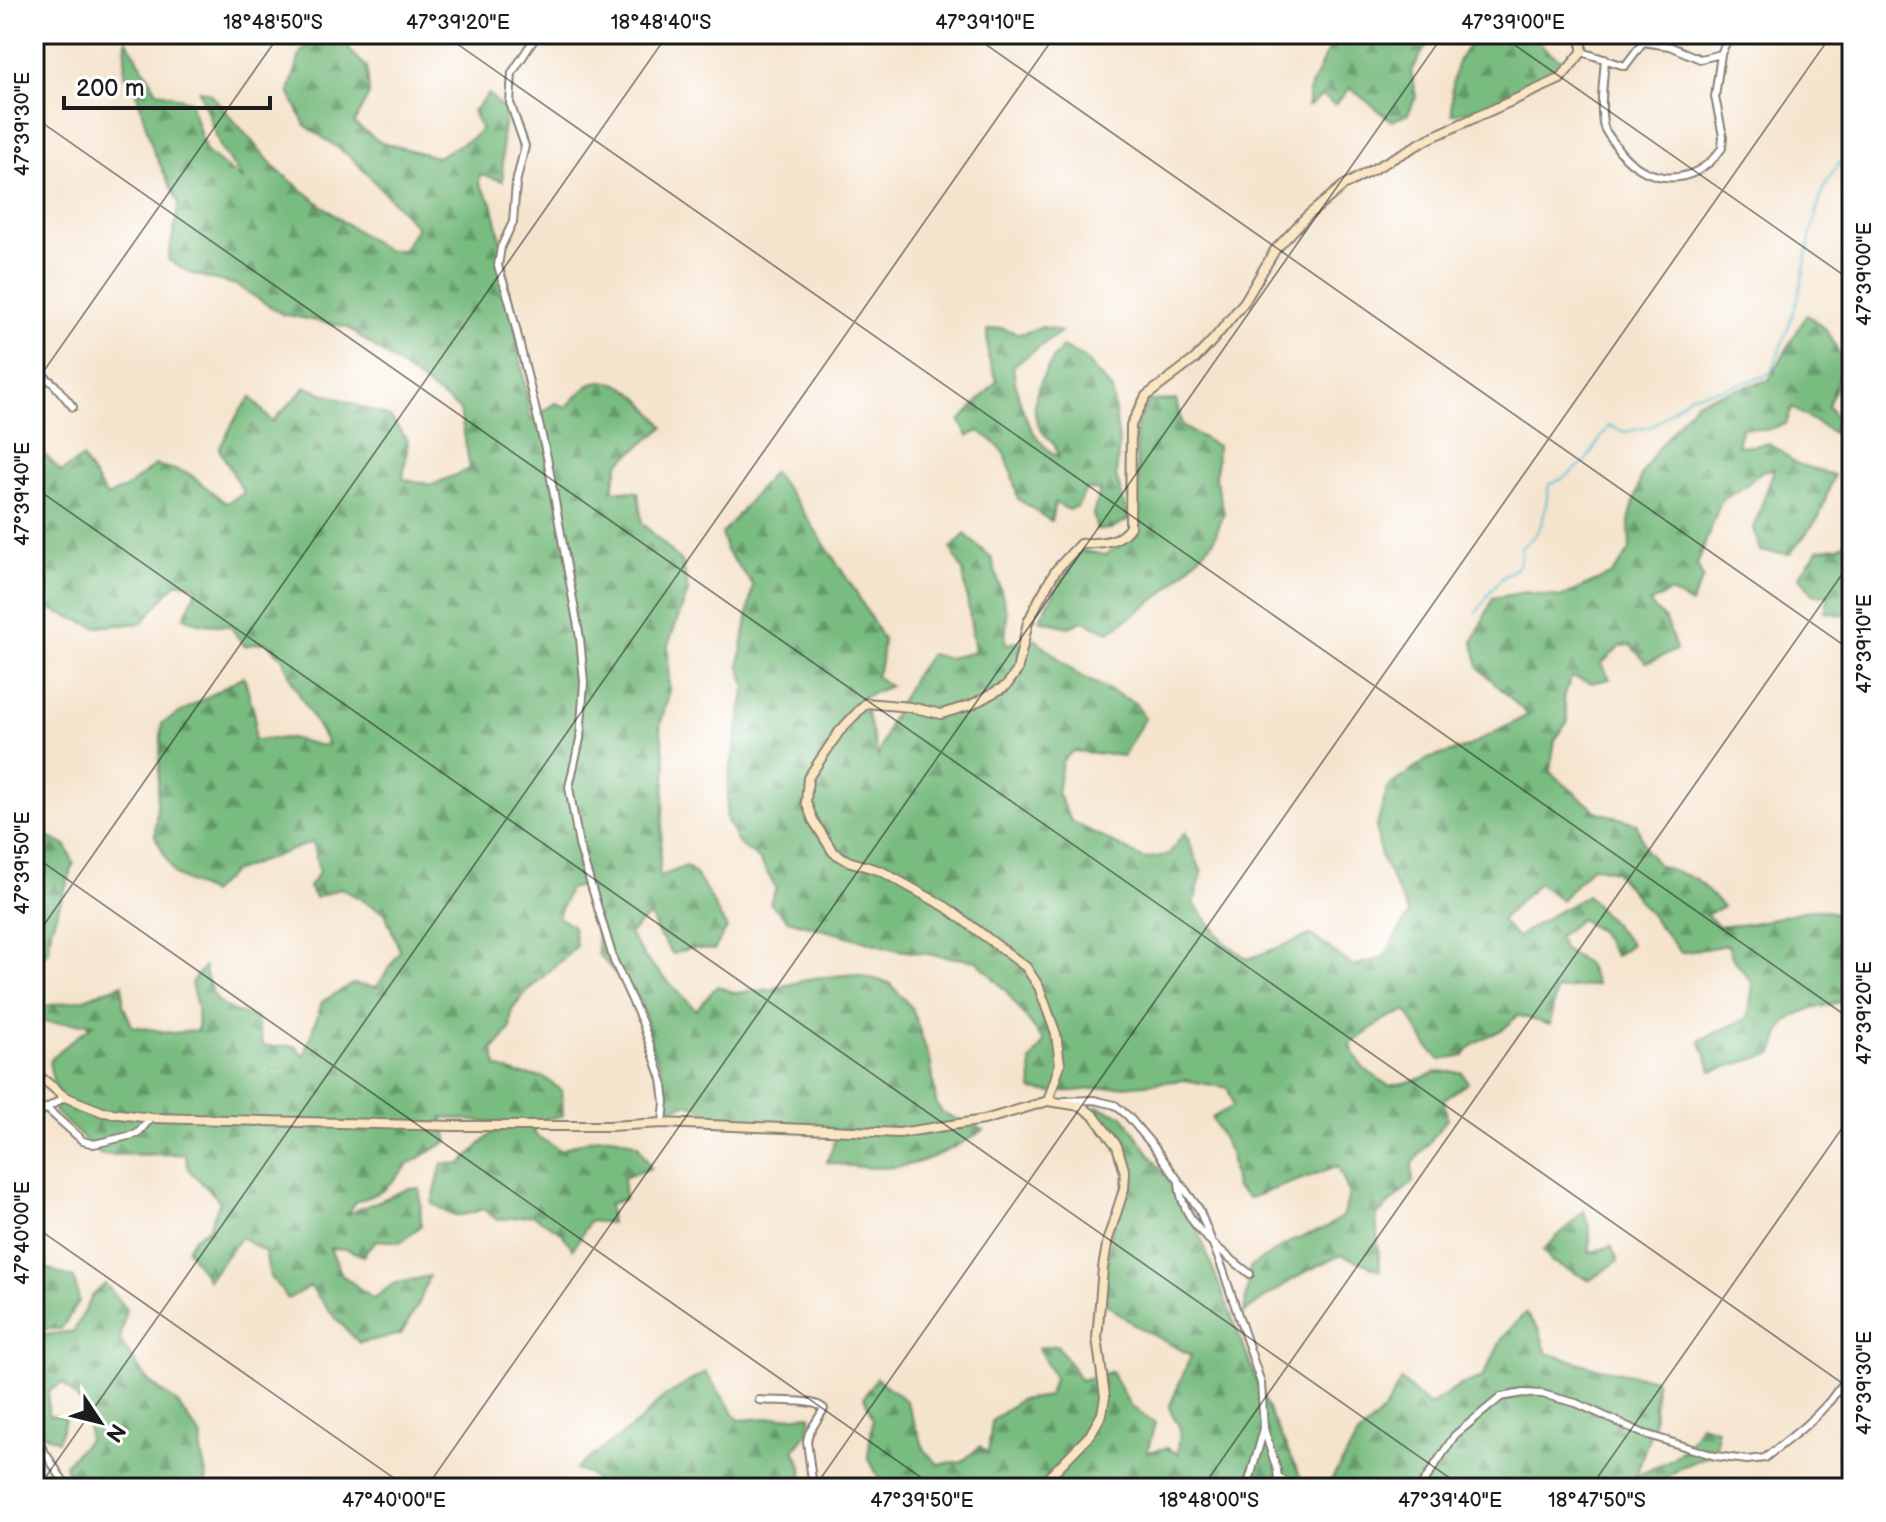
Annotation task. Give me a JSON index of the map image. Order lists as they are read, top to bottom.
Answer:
{
  "scale_bar": "200 m",
  "north": "bottom right",
  "coordinates": [
    "18°48'50\"S",
    "47°39'20\"E",
    "18°48'40\"S",
    "47°39'10\"E",
    "47°39'00\"E",
    "47°39'30\"E",
    "47°39'40\"E",
    "47°39'50\"E",
    "47°40'00\"E",
    "18°48'00\"S",
    "18°47'50\"S"
  ]
}
